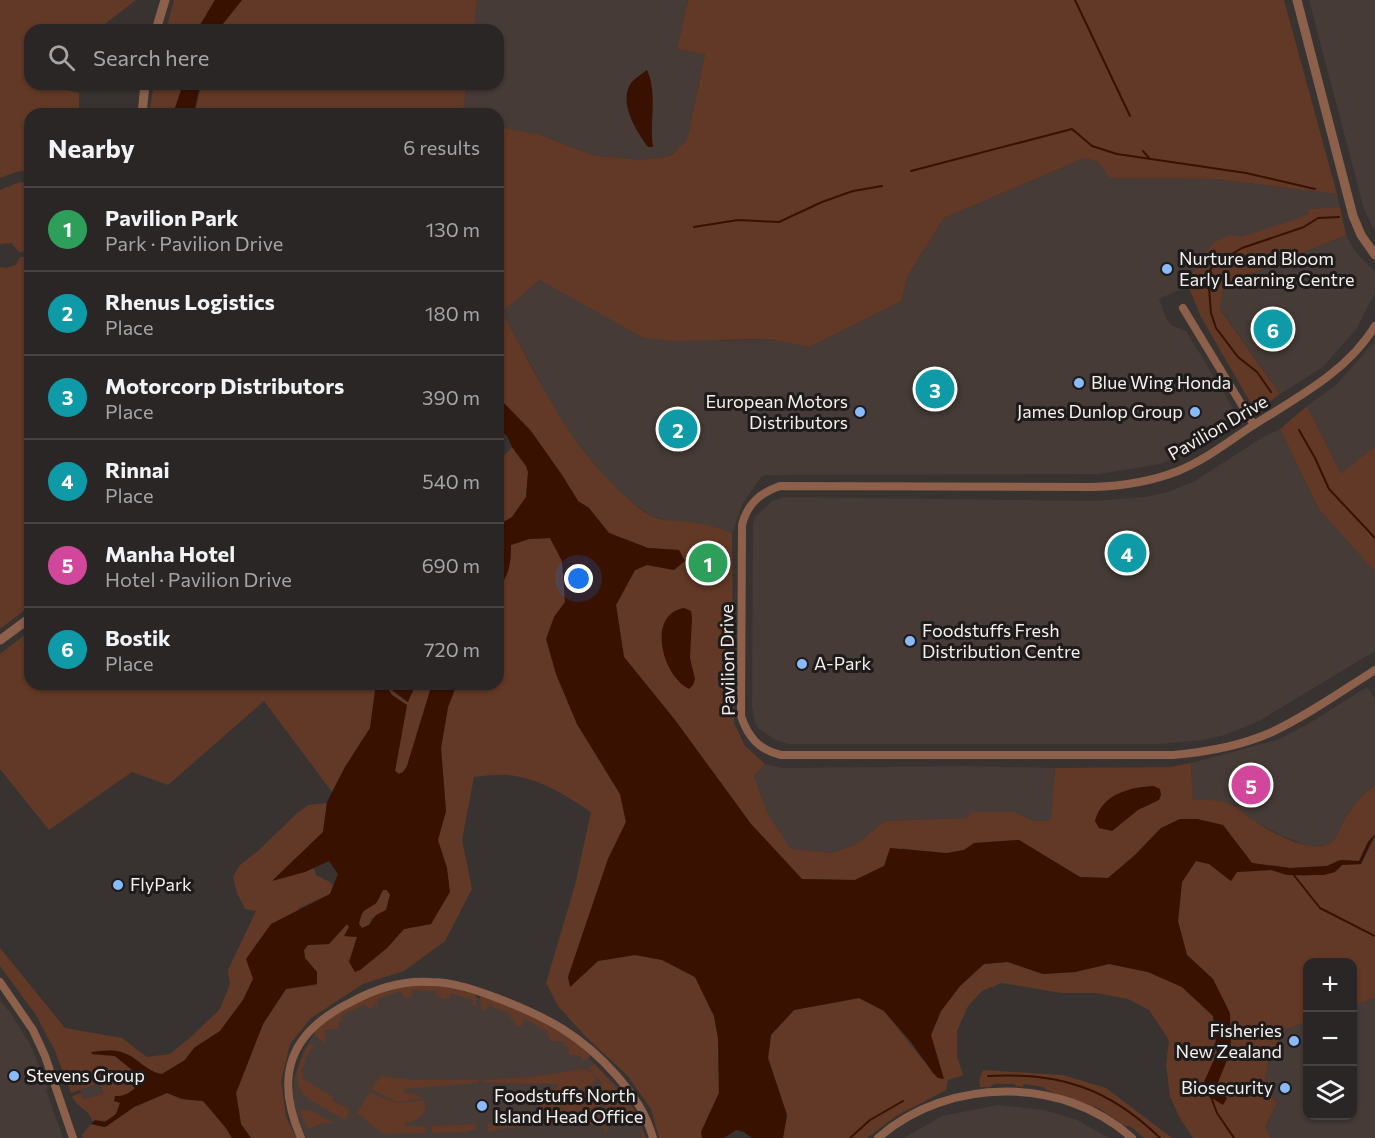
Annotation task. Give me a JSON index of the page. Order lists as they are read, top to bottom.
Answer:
{
  "streets": {
    "street": ["Pavilion Drive"]
  },
  "places": [
    "Nurture and Bloom Early Learning Centre",
    "Blue Wing Honda",
    "European Motors Distributors",
    "James Dunlop Group",
    "Foodstuffs Fresh Distribution Centre",
    "A-Park",
    "FlyPark",
    "Fisheries New Zealand",
    "Stevens Group",
    "Biosecurity",
    "Foodstuffs North Island Head Office"
  ],
  "page": {
    "search": "Search here",
    "heading": ["Nearby", "6 results"],
    "list": [
      {
        "mark": "1",
        "name": "Pavilion Park",
        "note": "Park · Pavilion Drive",
        "value": "130 m"
      },
      {
        "mark": "2",
        "name": "Rhenus Logistics",
        "note": "Place",
        "value": "180 m"
      },
      {
        "mark": "3",
        "name": "Motorcorp Distributors",
        "note": "Place",
        "value": "390 m"
      },
      {
        "mark": "4",
        "name": "Rinnai",
        "note": "Place",
        "value": "540 m"
      },
      {
        "mark": "5",
        "name": "Manha Hotel",
        "note": "Hotel · Pavilion Drive",
        "value": "690 m"
      },
      {
        "mark": "6",
        "name": "Bostik",
        "note": "Place",
        "value": "720 m"
      }
    ],
    "pins": [
      "6",
      "3",
      "2",
      "4",
      "1",
      "5"
    ],
    "map_buttons": ["+", "−"]
  }
}
